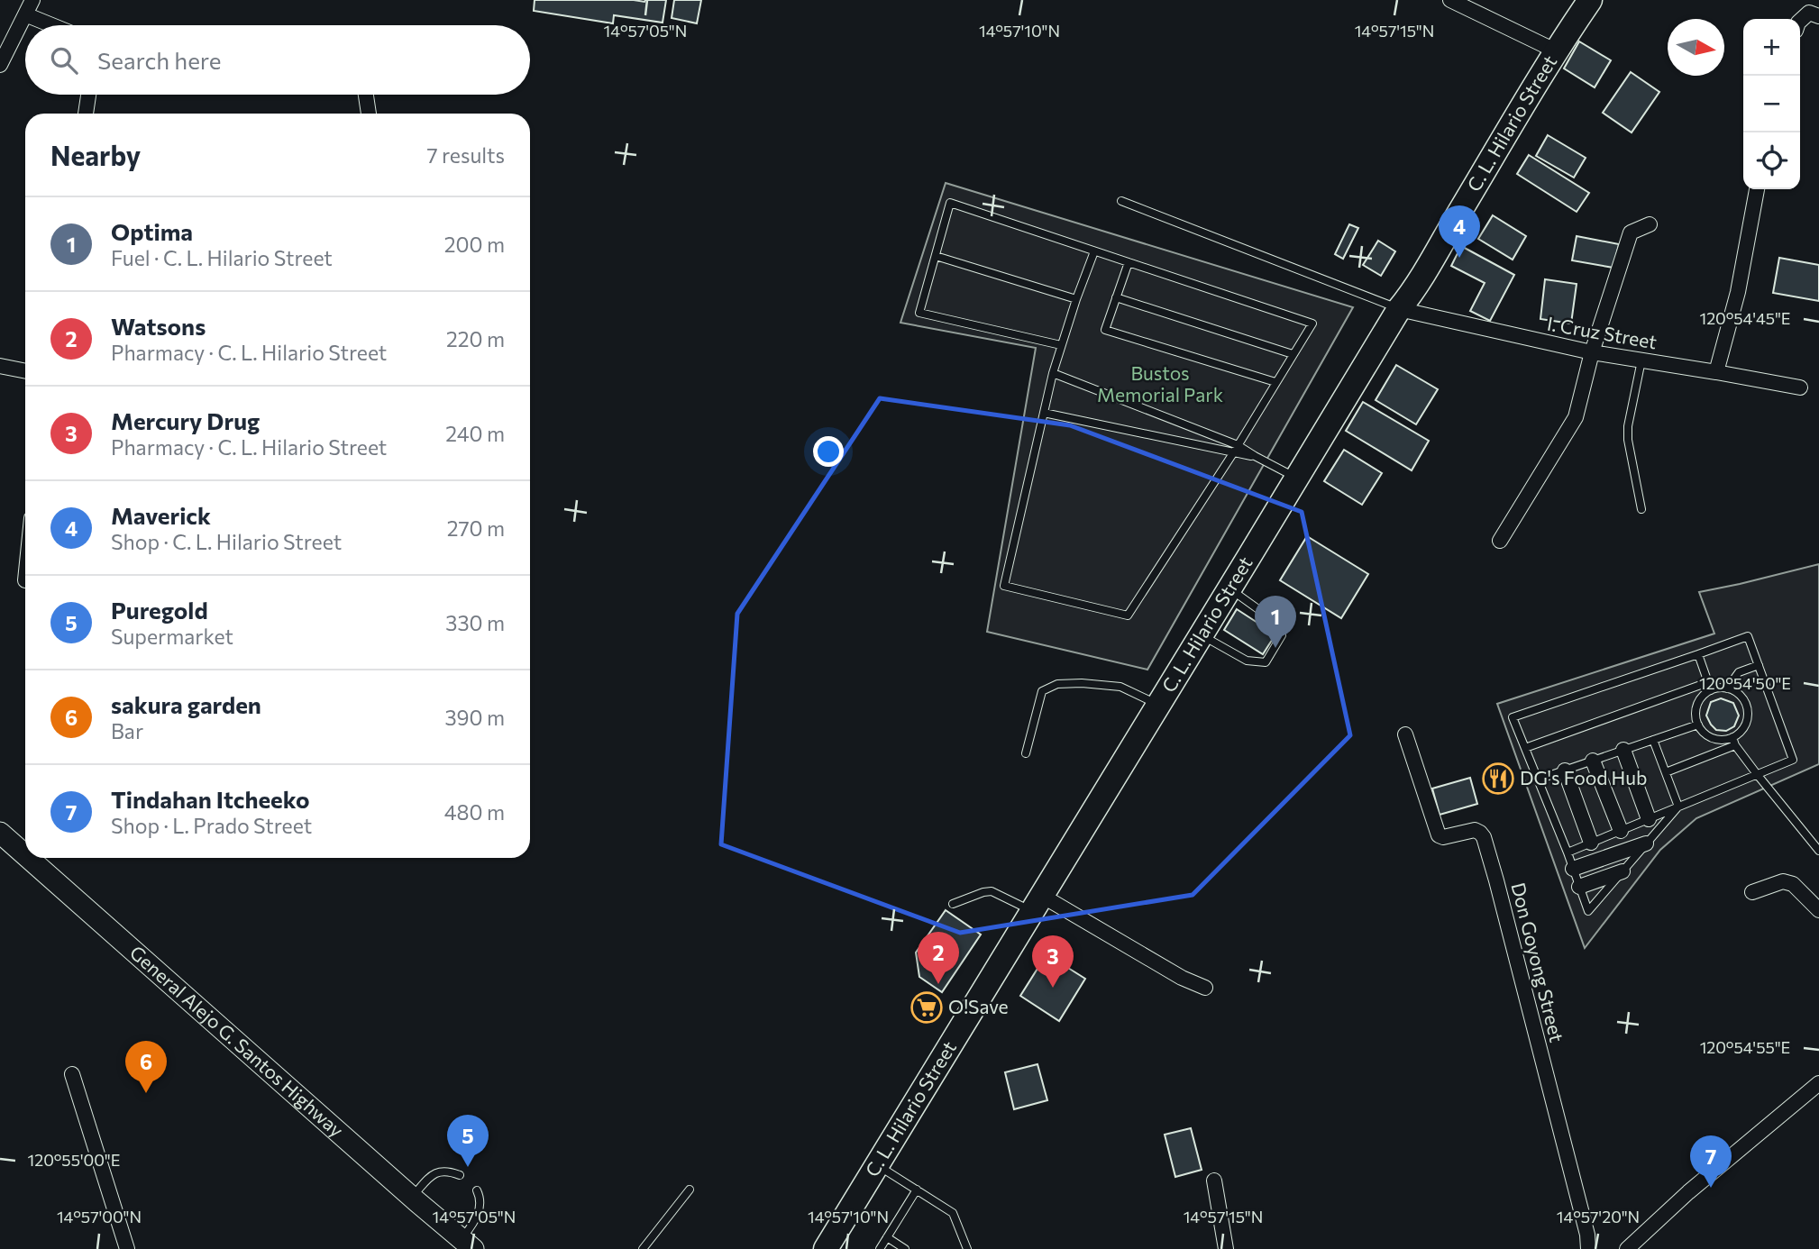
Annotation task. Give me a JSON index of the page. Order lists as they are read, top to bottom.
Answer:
{
  "streets": {
    "main road": ["C. L. Hilario Street", "General Alejo G. Santos Highway"],
    "street": ["I. Cruz Street", "Don Goyong Street"]
  },
  "crossings": [
    ["C. L. Hilario Street", "I. Cruz Street"]
  ],
  "parks": ["Bustos Memorial Park"],
  "places": {
    "restaurant": ["DG's Food Hub"],
    "supermarket": ["O!Save"]
  },
  "north": "right",
  "page": {
    "map_buttons": ["+", "−"],
    "search": "Search here",
    "heading": ["Nearby", "7 results"],
    "list": [
      {
        "mark": "1",
        "name": "Optima",
        "note": "Fuel · C. L. Hilario Street",
        "value": "200 m"
      },
      {
        "mark": "2",
        "name": "Watsons",
        "note": "Pharmacy · C. L. Hilario Street",
        "value": "220 m"
      },
      {
        "mark": "3",
        "name": "Mercury Drug",
        "note": "Pharmacy · C. L. Hilario Street",
        "value": "240 m"
      },
      {
        "mark": "4",
        "name": "Maverick",
        "note": "Shop · C. L. Hilario Street",
        "value": "270 m"
      },
      {
        "mark": "5",
        "name": "Puregold",
        "note": "Supermarket",
        "value": "330 m"
      },
      {
        "mark": "6",
        "name": "sakura garden",
        "note": "Bar",
        "value": "390 m"
      },
      {
        "mark": "7",
        "name": "Tindahan Itcheeko",
        "note": "Shop · L. Prado Street",
        "value": "480 m"
      }
    ],
    "pins": [
      "4",
      "1",
      "2",
      "3",
      "6",
      "5",
      "7"
    ]
  },
  "coordinates": [
    "14°57'05\"N",
    "14°57'10\"N",
    "14°57'15\"N",
    "120°54'45\"E",
    "120°54'50\"E",
    "120°54'55\"E",
    "120°55'00\"E",
    "14°57'00\"N",
    "14°57'20\"N"
  ]
}
